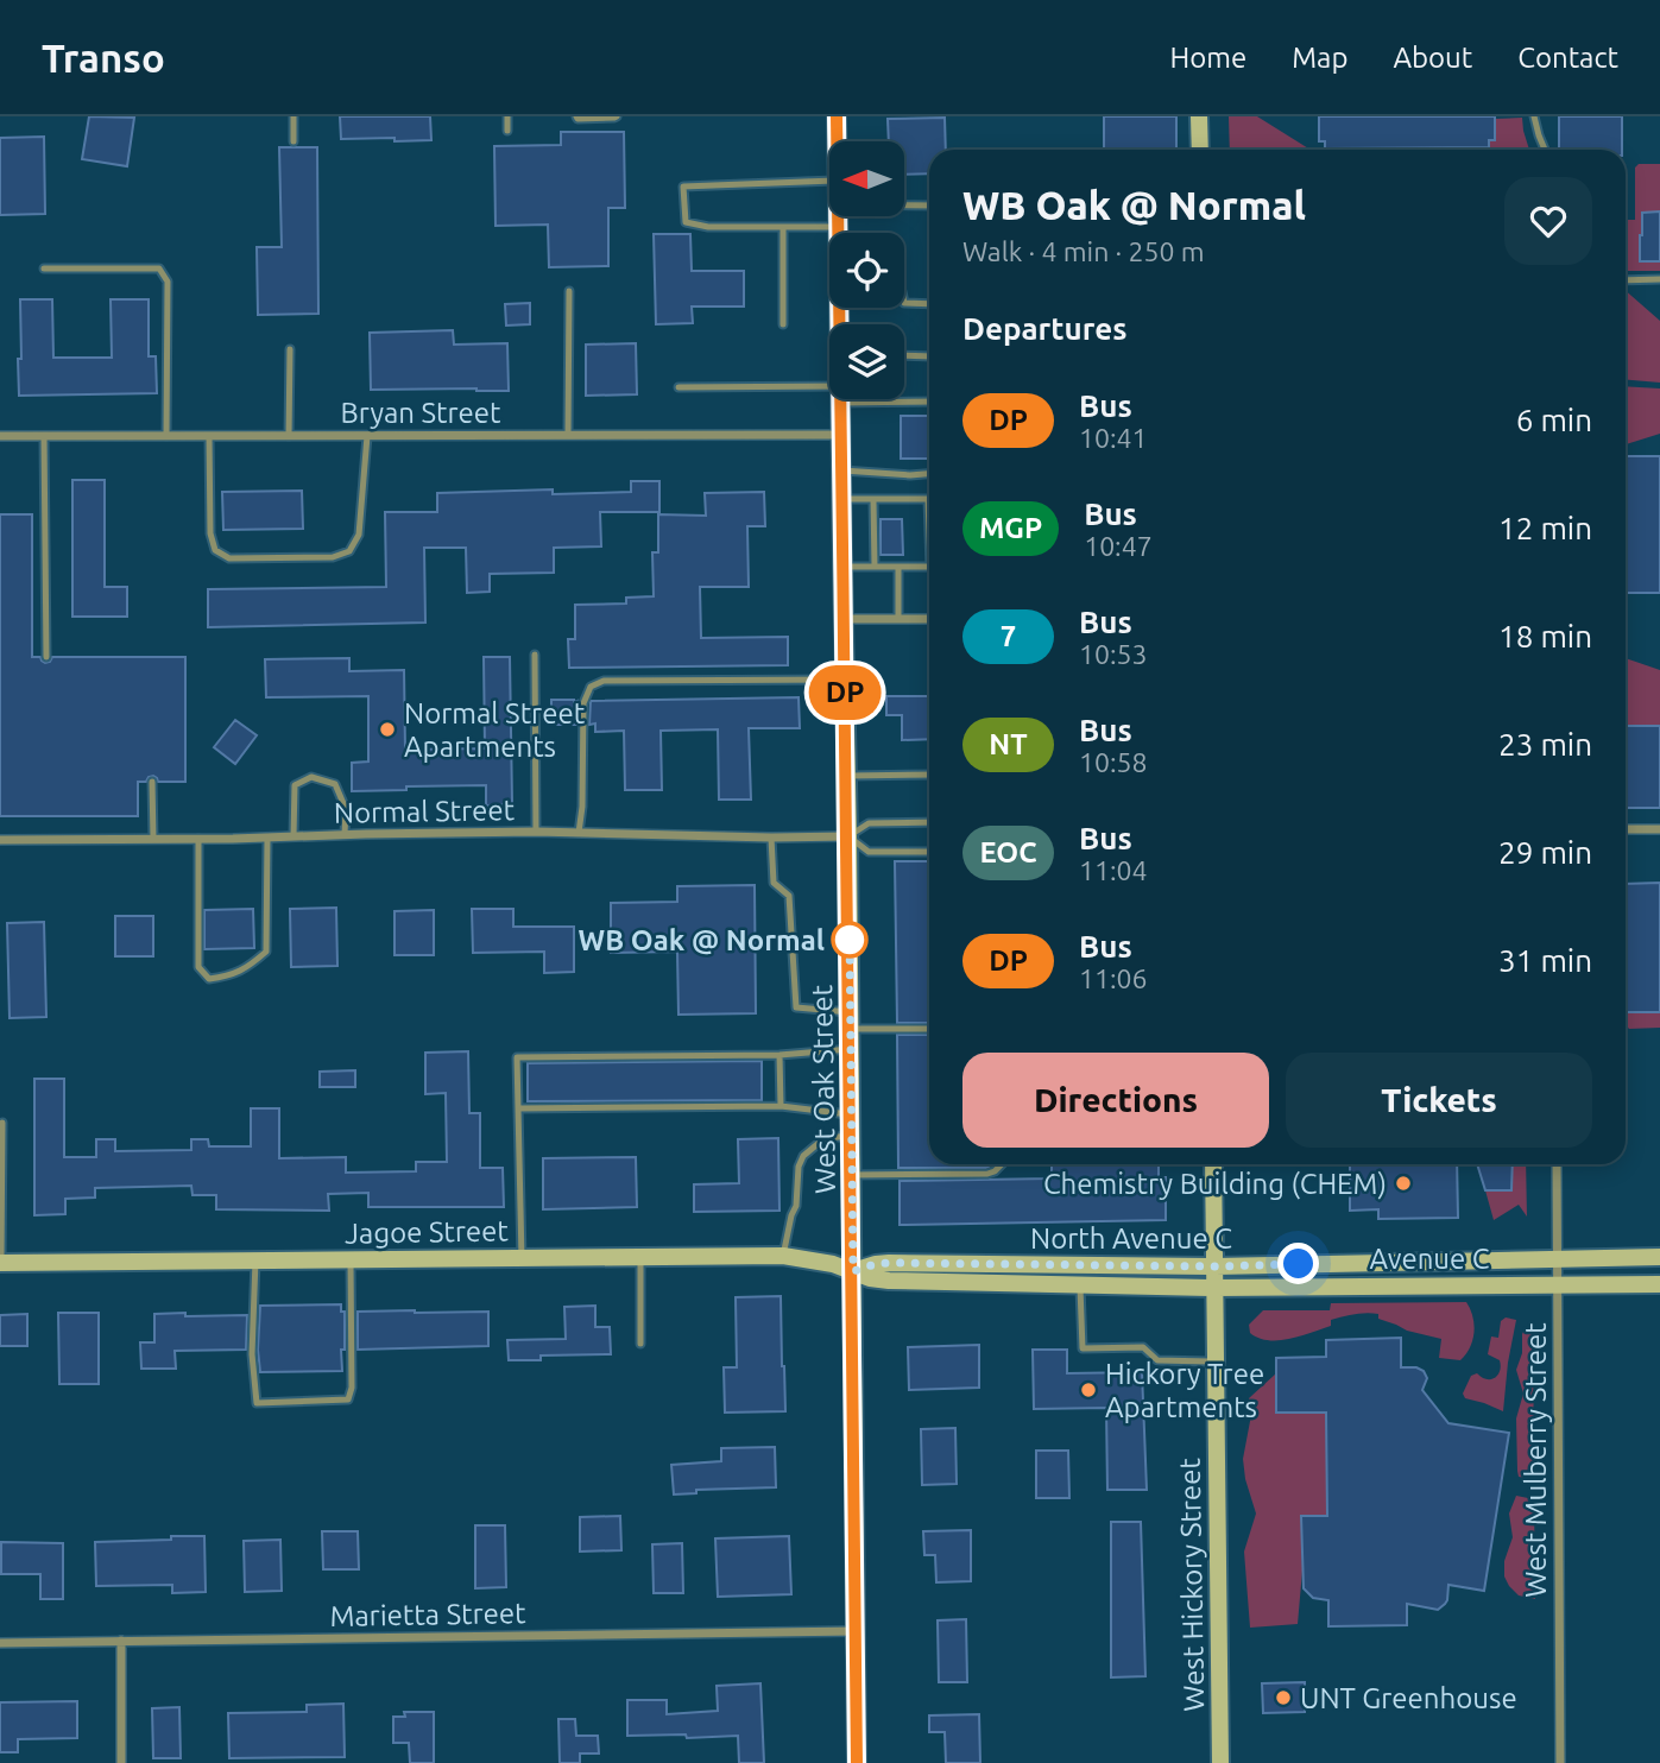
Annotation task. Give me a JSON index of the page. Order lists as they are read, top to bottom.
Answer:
{
  "streets": {
    "street": [
      "Bryan Street",
      "Normal Street",
      "West Oak Street",
      "Jagoe Street",
      "North Avenue C",
      "Avenue C",
      "West Mulberry Street",
      "West Hickory Street",
      "Marietta Street"
    ]
  },
  "crossings": [
    ["Bryan Street", "West Oak Street"],
    ["Normal Street", "West Oak Street"],
    ["West Oak Street", "Jagoe Street"],
    ["West Oak Street", "North Avenue C"],
    ["West Oak Street", "Avenue C"],
    ["West Oak Street", "Marietta Street"],
    ["Jagoe Street", "North Avenue C"],
    ["Jagoe Street", "Avenue C"],
    ["North Avenue C", "Avenue C"],
    ["North Avenue C", "West Mulberry Street"],
    ["North Avenue C", "West Hickory Street"],
    ["Avenue C", "West Mulberry Street"],
    ["Avenue C", "West Hickory Street"]
  ],
  "places": [
    "Normal Street Apartments",
    "WB Oak @ Normal",
    "Chemistry Building (CHEM)",
    "Hickory Tree Apartments",
    "UNT Greenhouse"
  ],
  "lines": ["bus line DP"],
  "north": "left",
  "page": {
    "header": "Transo",
    "nav": [
      "Home",
      "Map",
      "About",
      "Contact"
    ],
    "on_map": "DP",
    "heading": [
      ["WB Oak @ Normal", "Walk · 4 min · 250 m"],
      "Departures"
    ],
    "list": [
      {
        "mark": "DP",
        "name": "Bus",
        "note": "10:41",
        "value": "6 min"
      },
      {
        "mark": "MGP",
        "name": "Bus",
        "note": "10:47",
        "value": "12 min"
      },
      {
        "mark": "7",
        "name": "Bus",
        "note": "10:53",
        "value": "18 min"
      },
      {
        "mark": "NT",
        "name": "Bus",
        "note": "10:58",
        "value": "23 min"
      },
      {
        "mark": "EOC",
        "name": "Bus",
        "note": "11:04",
        "value": "29 min"
      },
      {
        "mark": "DP",
        "name": "Bus",
        "note": "11:06",
        "value": "31 min"
      }
    ],
    "buttons": ["Directions", "Tickets"]
  }
}
